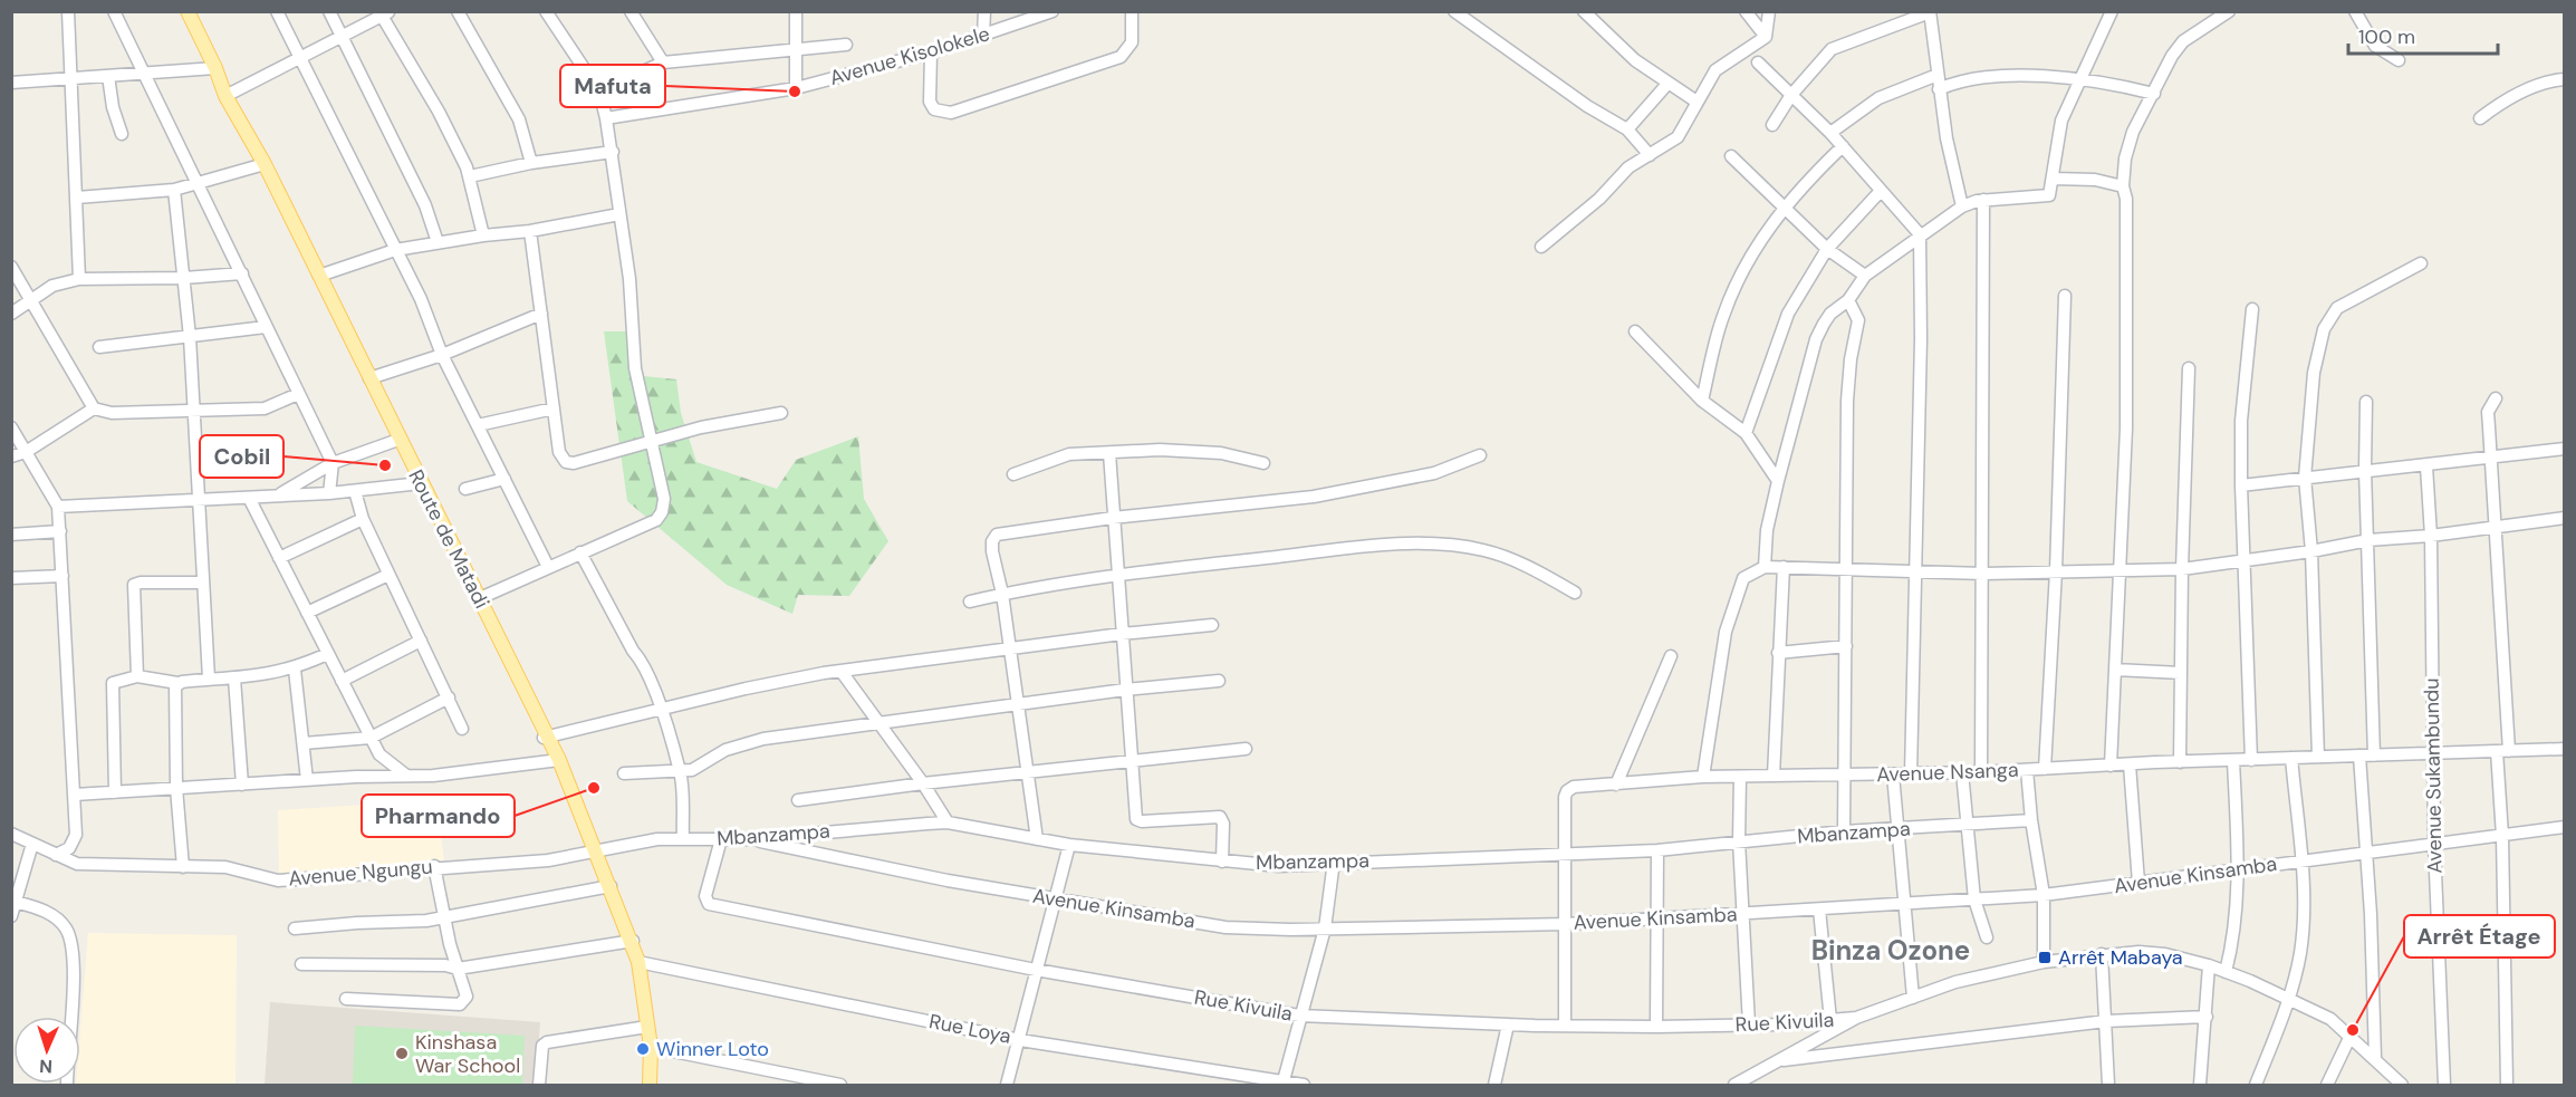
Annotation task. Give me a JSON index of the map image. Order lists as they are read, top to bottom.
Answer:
{
  "streets": {
    "main road": ["Route de Matadi"],
    "street": [
      "Avenue Kisolokele",
      "Avenue Nsanga",
      "Avenue Sukambundu",
      "Mbanzampa",
      "Avenue Ngungu",
      "Avenue Kinsamba",
      "Rue Kivuila",
      "Rue Loya"
    ]
  },
  "crossings": [
    ["Route de Matadi", "Mbanzampa"],
    ["Route de Matadi", "Avenue Ngungu"],
    ["Route de Matadi", "Rue Loya"],
    ["Avenue Nsanga", "Avenue Sukambundu"],
    ["Avenue Nsanga", "Mbanzampa"],
    ["Avenue Nsanga", "Avenue Kinsamba"],
    ["Avenue Nsanga", "Rue Kivuila"],
    ["Avenue Sukambundu", "Avenue Kinsamba"],
    ["Mbanzampa", "Avenue Ngungu"],
    ["Mbanzampa", "Avenue Kinsamba"],
    ["Mbanzampa", "Rue Kivuila"]
  ],
  "districts": ["Binza Ozone"],
  "places": {
    "other": [
      "Mafuta",
      "Cobil",
      "Pharmando",
      "Arrêt Étage",
      "Winner Loto",
      "Kinshasa War School"
    ],
    "transit": ["Arrêt Mabaya"]
  },
  "scale_bar": "100 m",
  "north": "bottom"
}
